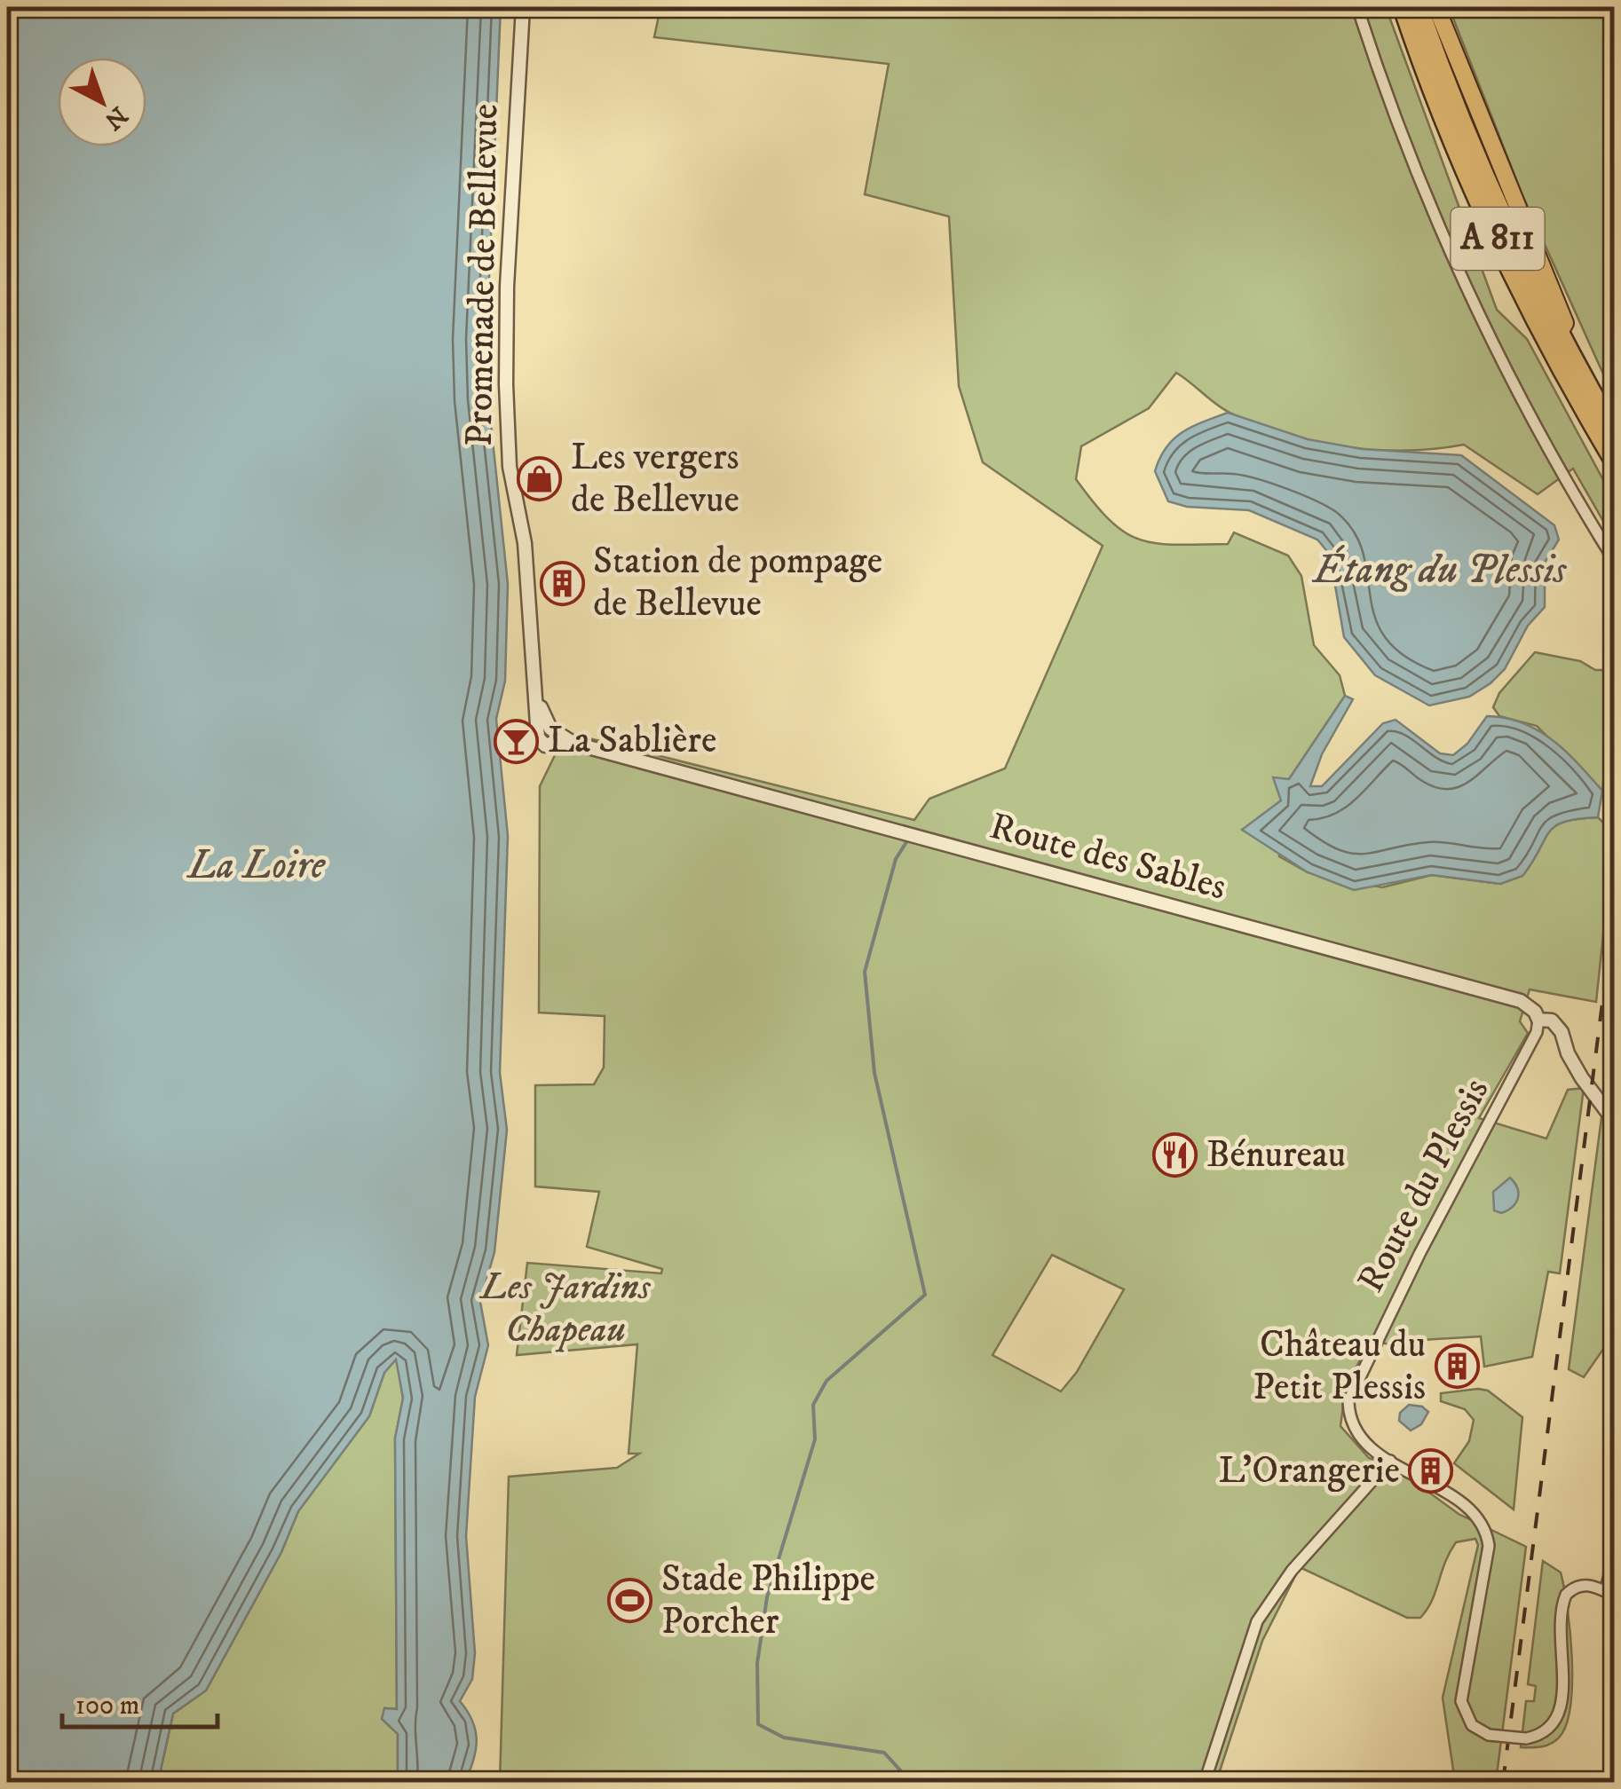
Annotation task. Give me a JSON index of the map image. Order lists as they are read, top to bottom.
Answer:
{
  "streets": {
    "highway": ["A 811"],
    "street": ["Promenade de Bellevue", "Route des Sables", "Route du Plessis"]
  },
  "crossings": [
    ["Promenade de Bellevue", "Route des Sables"],
    ["Route des Sables", "Route du Plessis"]
  ],
  "water": ["Étang du Plessis", "La Loire"],
  "parks": ["Les Jardins Chapeau"],
  "places": {
    "shop": ["Les vergers de Bellevue"],
    "building": ["Station de pompage de Bellevue", "Château du Petit Plessis", "L'Orangerie"],
    "bar": ["La Sablière"],
    "restaurant": ["Bénureau"],
    "sports": ["Stade Philippe Porcher"]
  },
  "scale_bar": "100 m",
  "north": "bottom right"
}
